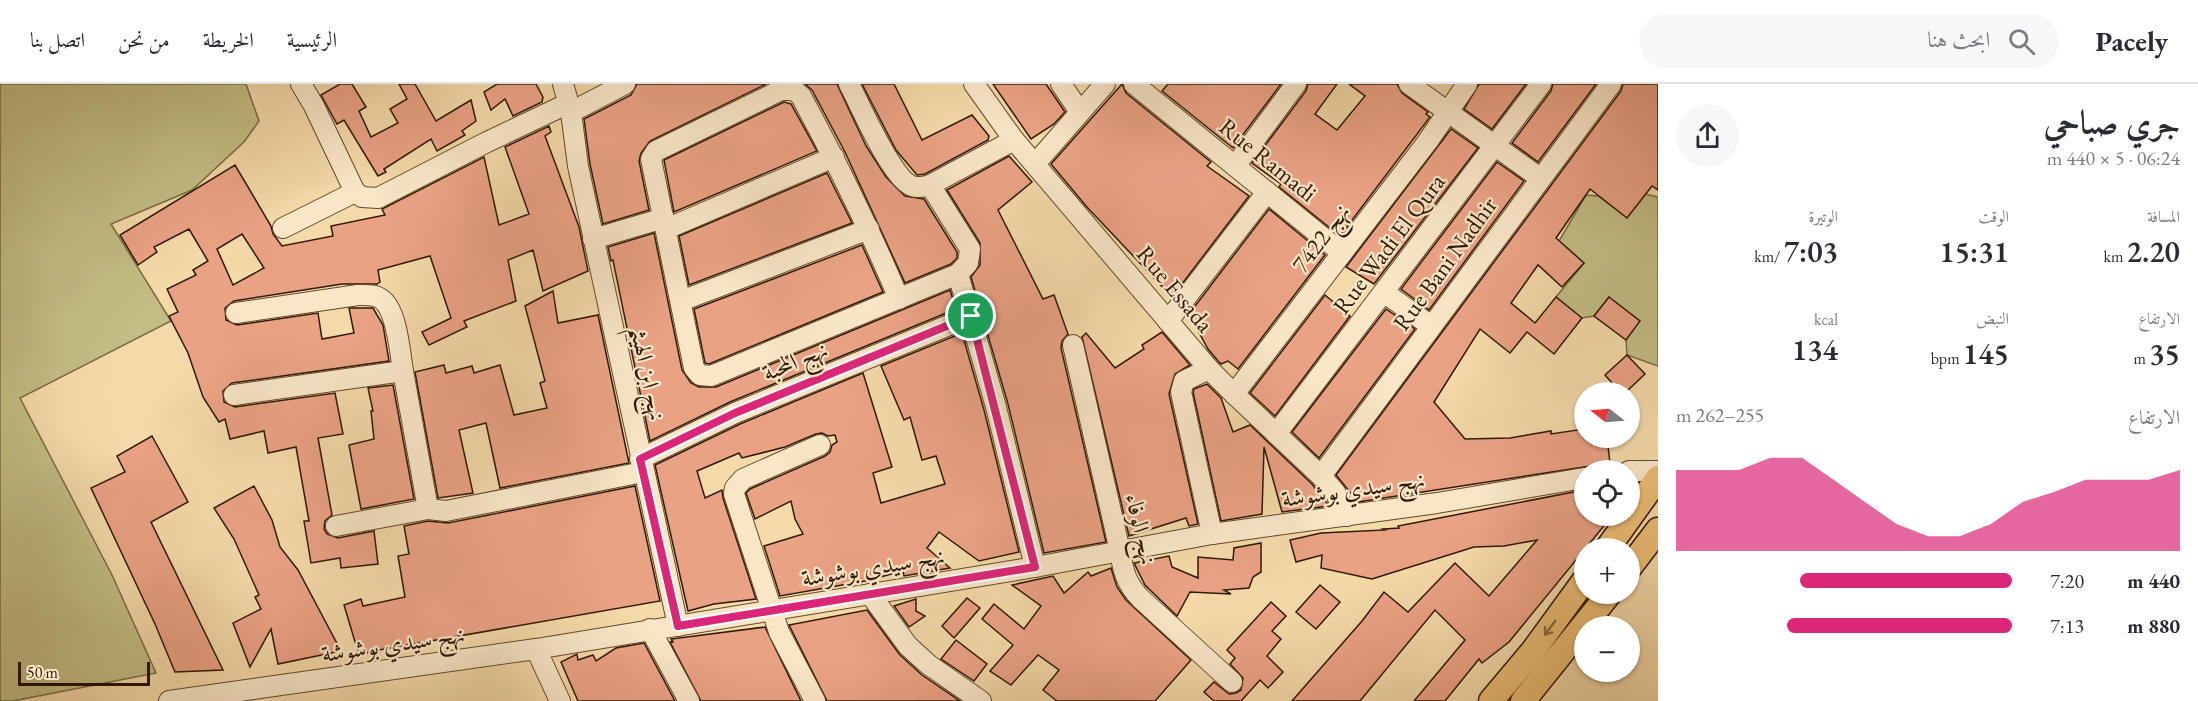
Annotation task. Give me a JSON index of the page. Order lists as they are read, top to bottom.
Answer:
{
  "streets": {
    "street": [
      "Rue Ramadi",
      "نهج 7422",
      "Rue Wadi El Qura",
      "Rue Bani Nadhir",
      "Rue Essada",
      "نهج المحبة",
      "نهج ابن الهيثم",
      "نهج سيدي بوشوشة",
      "نهج الوفاء"
    ]
  },
  "crossings": [
    ["Rue Ramadi", "نهج 7422"],
    ["نهج 7422", "Rue Essada"],
    ["Rue Wadi El Qura", "Rue Essada"],
    ["Rue Bani Nadhir", "Rue Essada"],
    ["Rue Essada", "نهج سيدي بوشوشة"],
    ["نهج المحبة", "نهج ابن الهيثم"],
    ["نهج ابن الهيثم", "نهج سيدي بوشوشة"],
    ["نهج سيدي بوشوشة", "نهج الوفاء"]
  ],
  "scale_bar": "50 m",
  "north": "left",
  "page": {
    "header": "Pacely",
    "search": "ابحث هنا",
    "nav": [
      "الرئيسية",
      "الخريطة",
      "من نحن",
      "اتصل بنا"
    ],
    "heading": ["جري صباحي", "06:24 · 5 × 440 m"],
    "stats": [
      ["المسافة", "2.20 km"],
      ["الوقت", "15:31"],
      ["الوتيرة", "7:03 /km"],
      ["الارتفاع", "35 m"],
      ["النبض", "145 bpm"],
      ["kcal", "134"]
    ],
    "map_buttons": ["+", "−"],
    "chart": ["الارتفاع", "255–262 m"],
    "list": [
      {
        "name": "440 m",
        "note": "7:20"
      },
      {
        "name": "880 m",
        "note": "7:13"
      }
    ],
    "scale": "50 m"
  }
}
